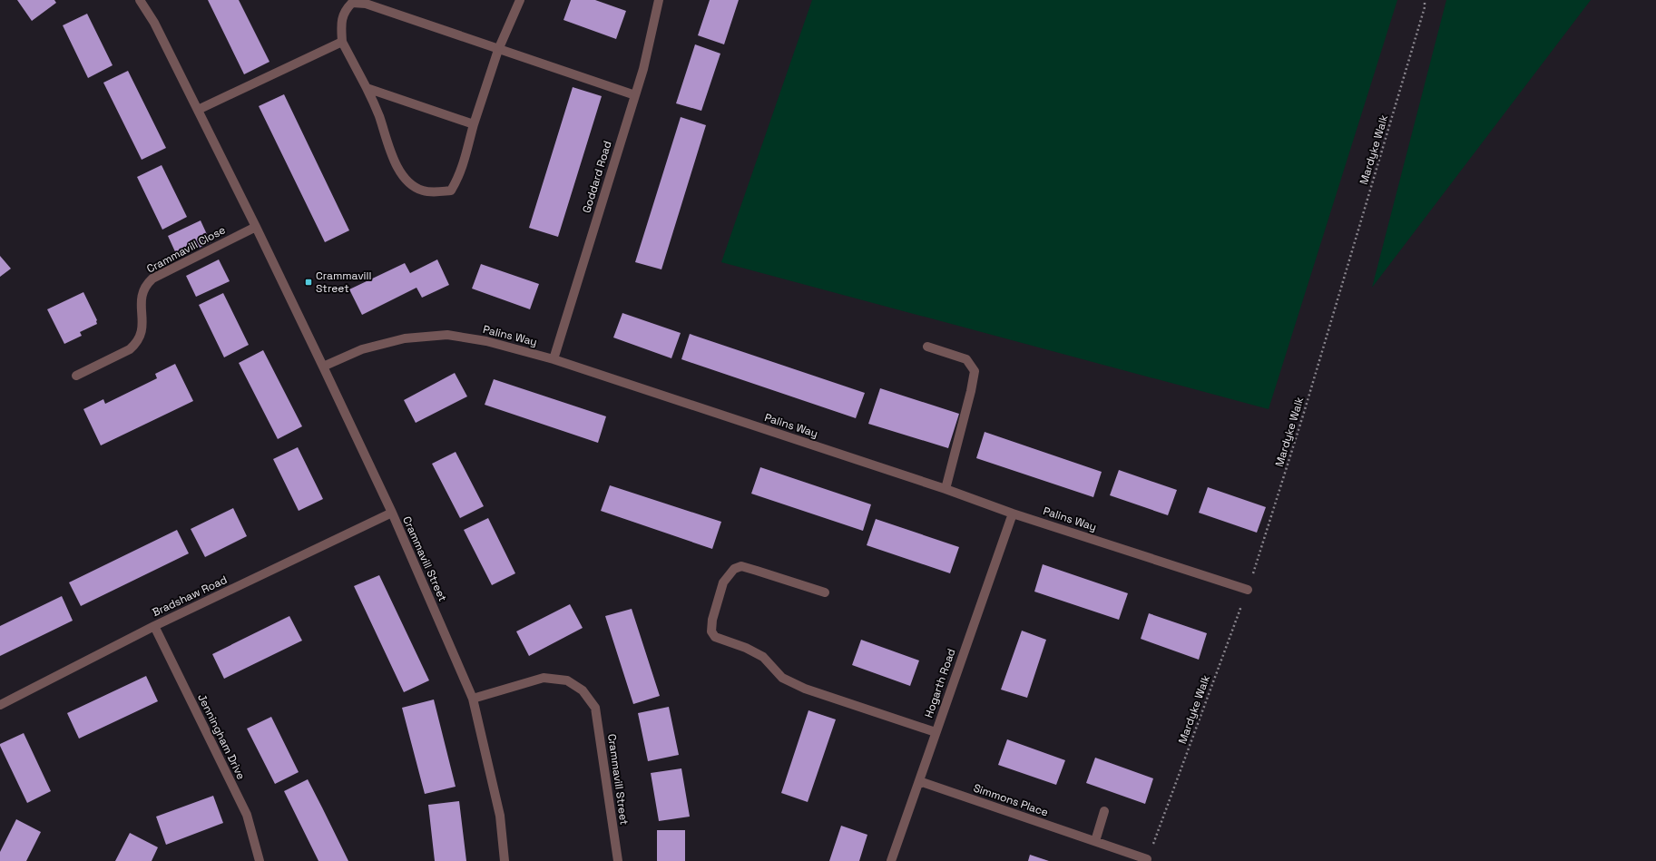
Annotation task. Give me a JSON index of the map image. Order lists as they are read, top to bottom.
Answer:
{
  "streets": {
    "street": [
      "Goddard Road",
      "Crammavill Close",
      "Palins Way",
      "Crammavill Street",
      "Bradshaw Road",
      "Hogarth Road",
      "Jenningham Drive",
      "Simmons Place"
    ],
    "path": ["Mardyke Walk"]
  },
  "crossings": [
    ["Mardyke Walk", "Palins Way"],
    ["Mardyke Walk", "Simmons Place"],
    ["Goddard Road", "Palins Way"],
    ["Crammavill Close", "Crammavill Street"],
    ["Palins Way", "Crammavill Street"],
    ["Palins Way", "Hogarth Road"],
    ["Crammavill Street", "Bradshaw Road"],
    ["Bradshaw Road", "Jenningham Drive"],
    ["Hogarth Road", "Simmons Place"]
  ],
  "places": {
    "transit": ["Crammavill Street"]
  }
}
